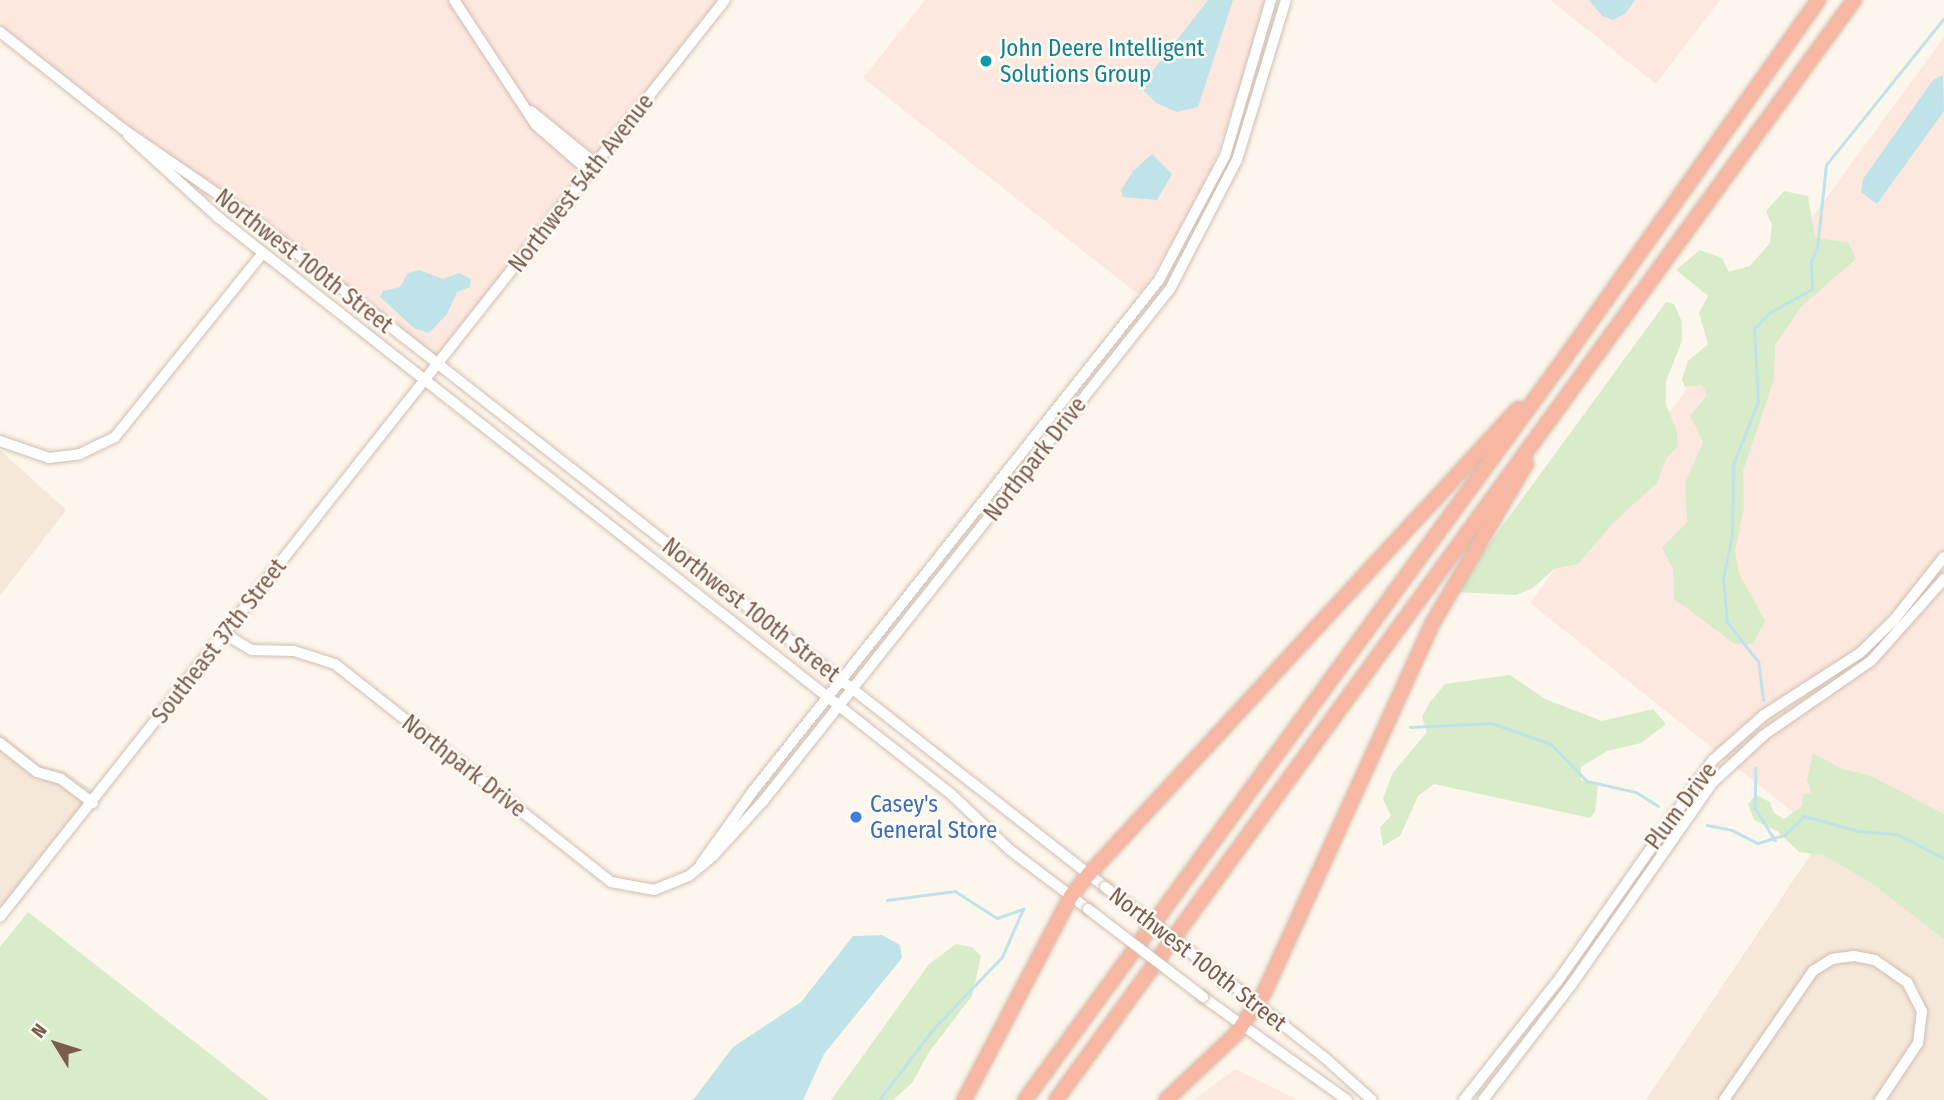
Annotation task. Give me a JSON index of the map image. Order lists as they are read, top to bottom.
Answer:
{
  "streets": {
    "street": [
      "Northwest 54th Avenue",
      "Northwest 100th Street",
      "Northpark Drive",
      "Southeast 37th Street",
      "Plum Drive"
    ]
  },
  "crossings": [
    ["Northwest 54th Avenue", "Northwest 100th Street"],
    ["Northwest 54th Avenue", "Southeast 37th Street"],
    ["Northwest 100th Street", "Northpark Drive"],
    ["Northwest 100th Street", "Southeast 37th Street"],
    ["Northpark Drive", "Southeast 37th Street"]
  ],
  "places": ["John Deere Intelligent Solutions Group", "Casey's General Store"],
  "north": "top left"
}
